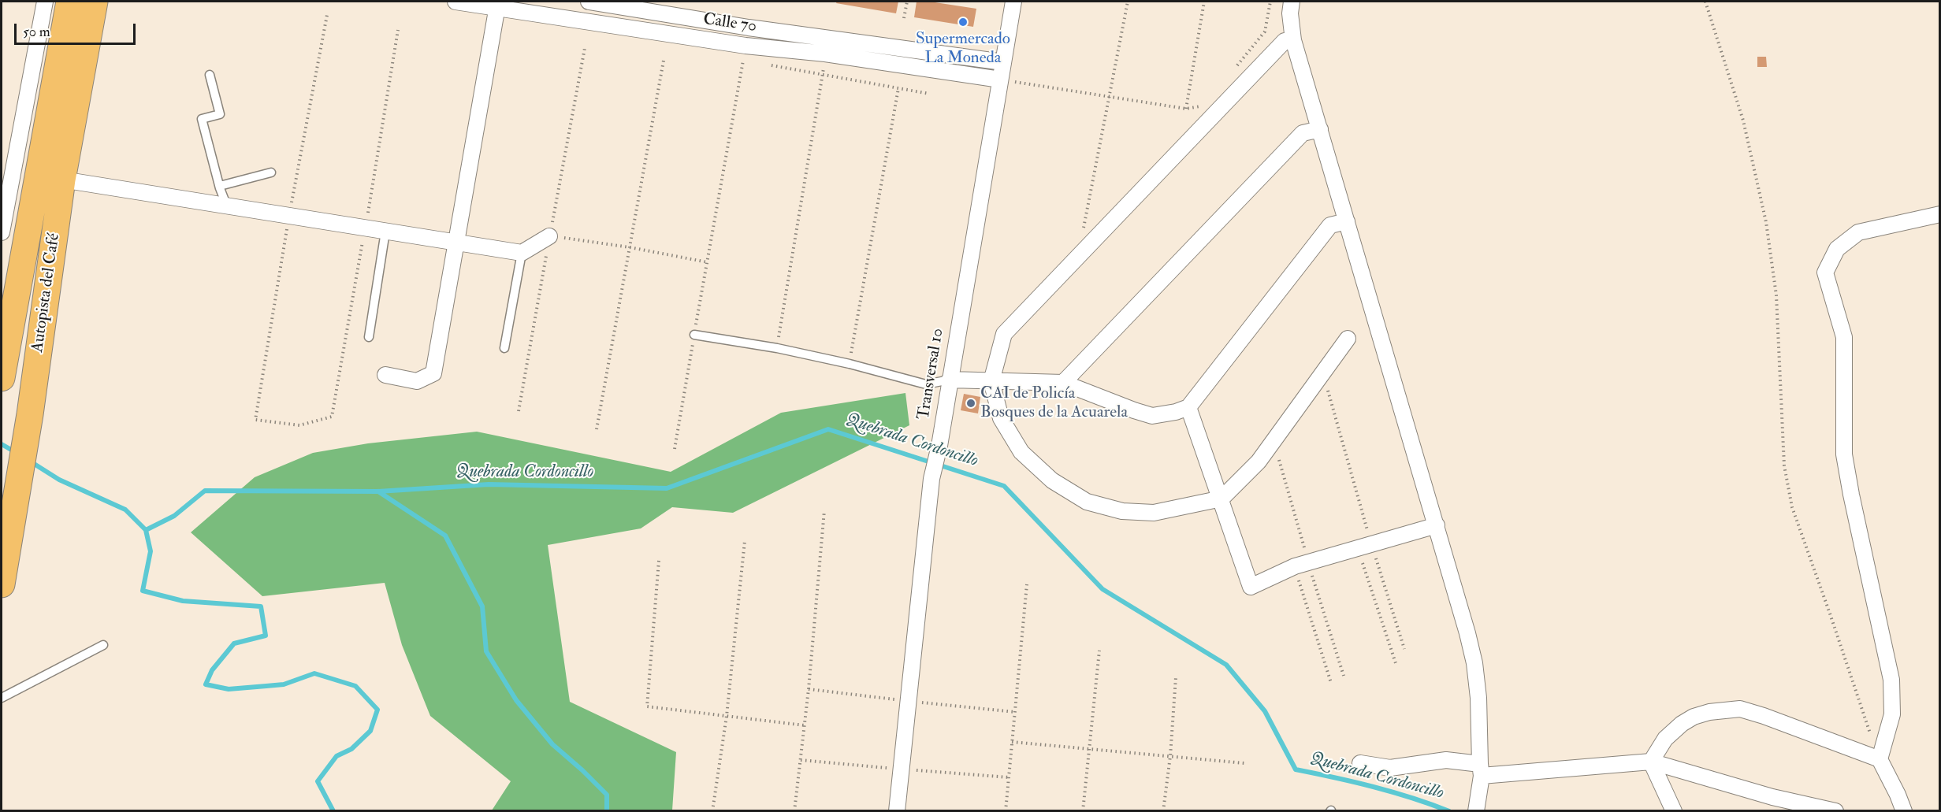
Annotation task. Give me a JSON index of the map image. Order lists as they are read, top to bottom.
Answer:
{
  "streets": {
    "highway": ["Autopista del Café"],
    "street": ["Calle 70", "Transversal 10"]
  },
  "crossings": [
    ["Calle 70", "Transversal 10"]
  ],
  "water": ["Quebrada Cordoncillo"],
  "places": ["Supermercado La Moneda", "CAI de Policía Bosques de la Acuarela"],
  "scale_bar": "50 m"
}
